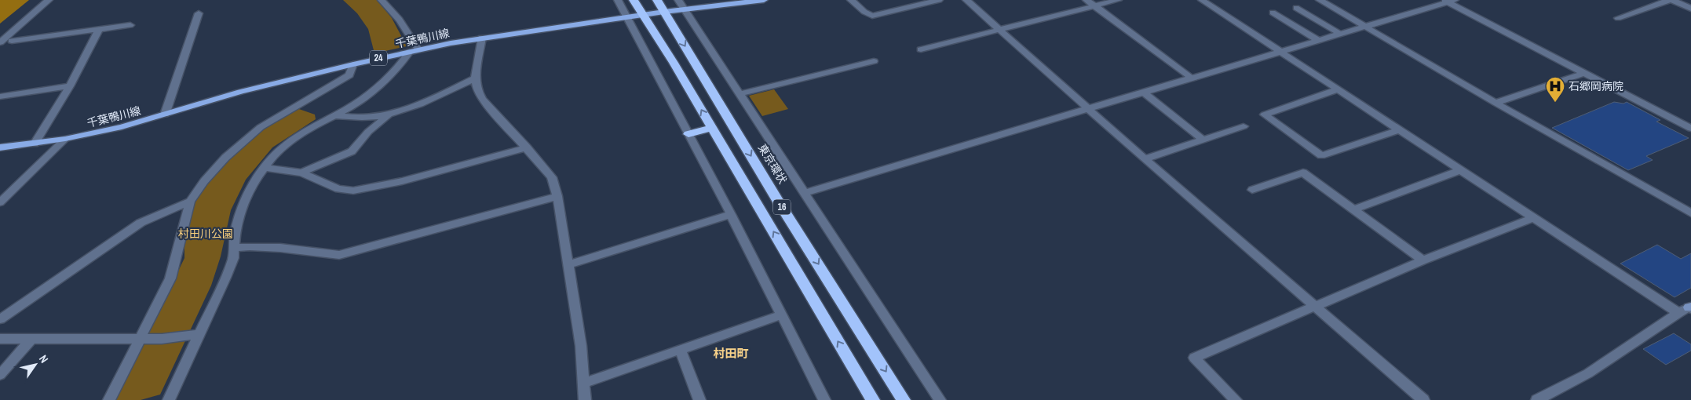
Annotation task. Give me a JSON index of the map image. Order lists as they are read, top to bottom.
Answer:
{
  "streets": {
    "highway": ["東京環状", "16"],
    "main road": ["千葉鴨川線", "24"]
  },
  "crossings": [
    ["千葉鴨川線", "東京環状"],
    ["千葉鴨川線", "16"]
  ],
  "districts": ["村田町"],
  "parks": ["村田川公園"],
  "places": {
    "hospital": ["石郷岡病院"]
  },
  "north": "top right"
}
